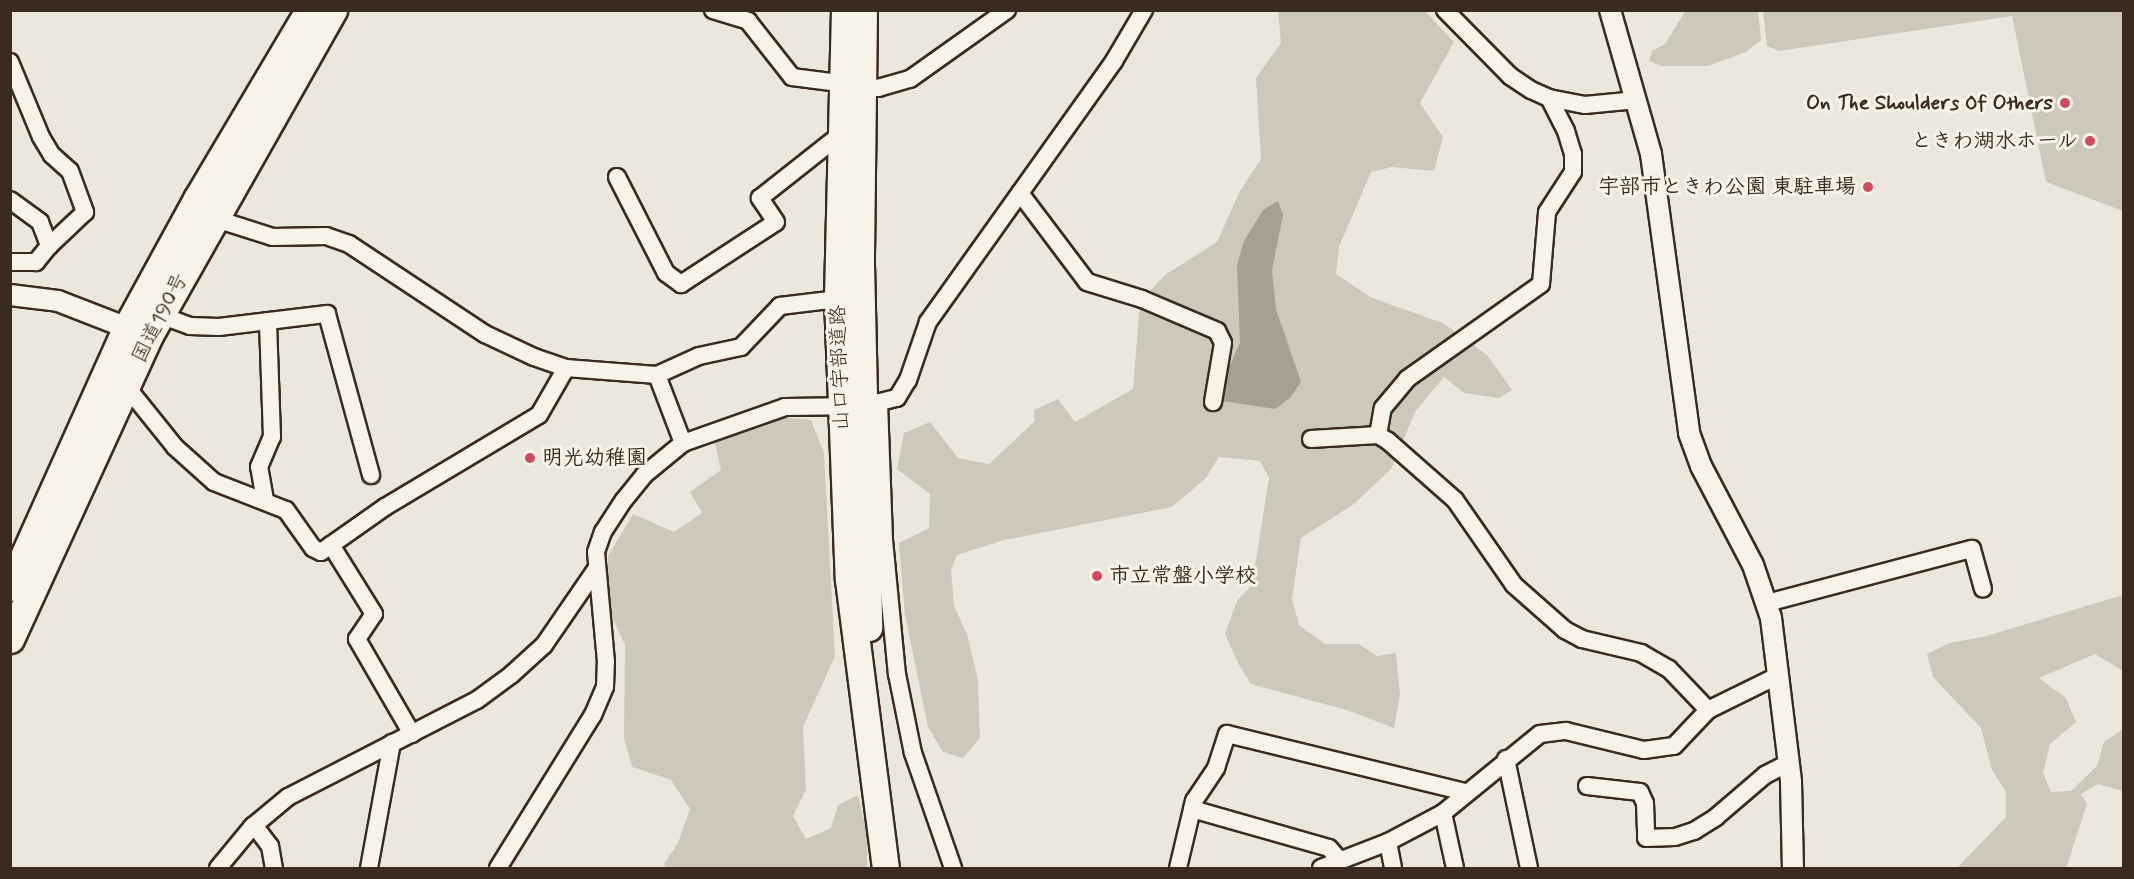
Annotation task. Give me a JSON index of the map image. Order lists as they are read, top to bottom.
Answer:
{
  "streets": {
    "highway": ["国道190号"],
    "main road": ["山口宇部道路"]
  },
  "places": [
    "On The Shoulders Of Others",
    "ときわ湖水ホール",
    "宇部市ときわ公園 東駐車場",
    "明光幼稚園",
    "市立常盤小学校"
  ]
}
